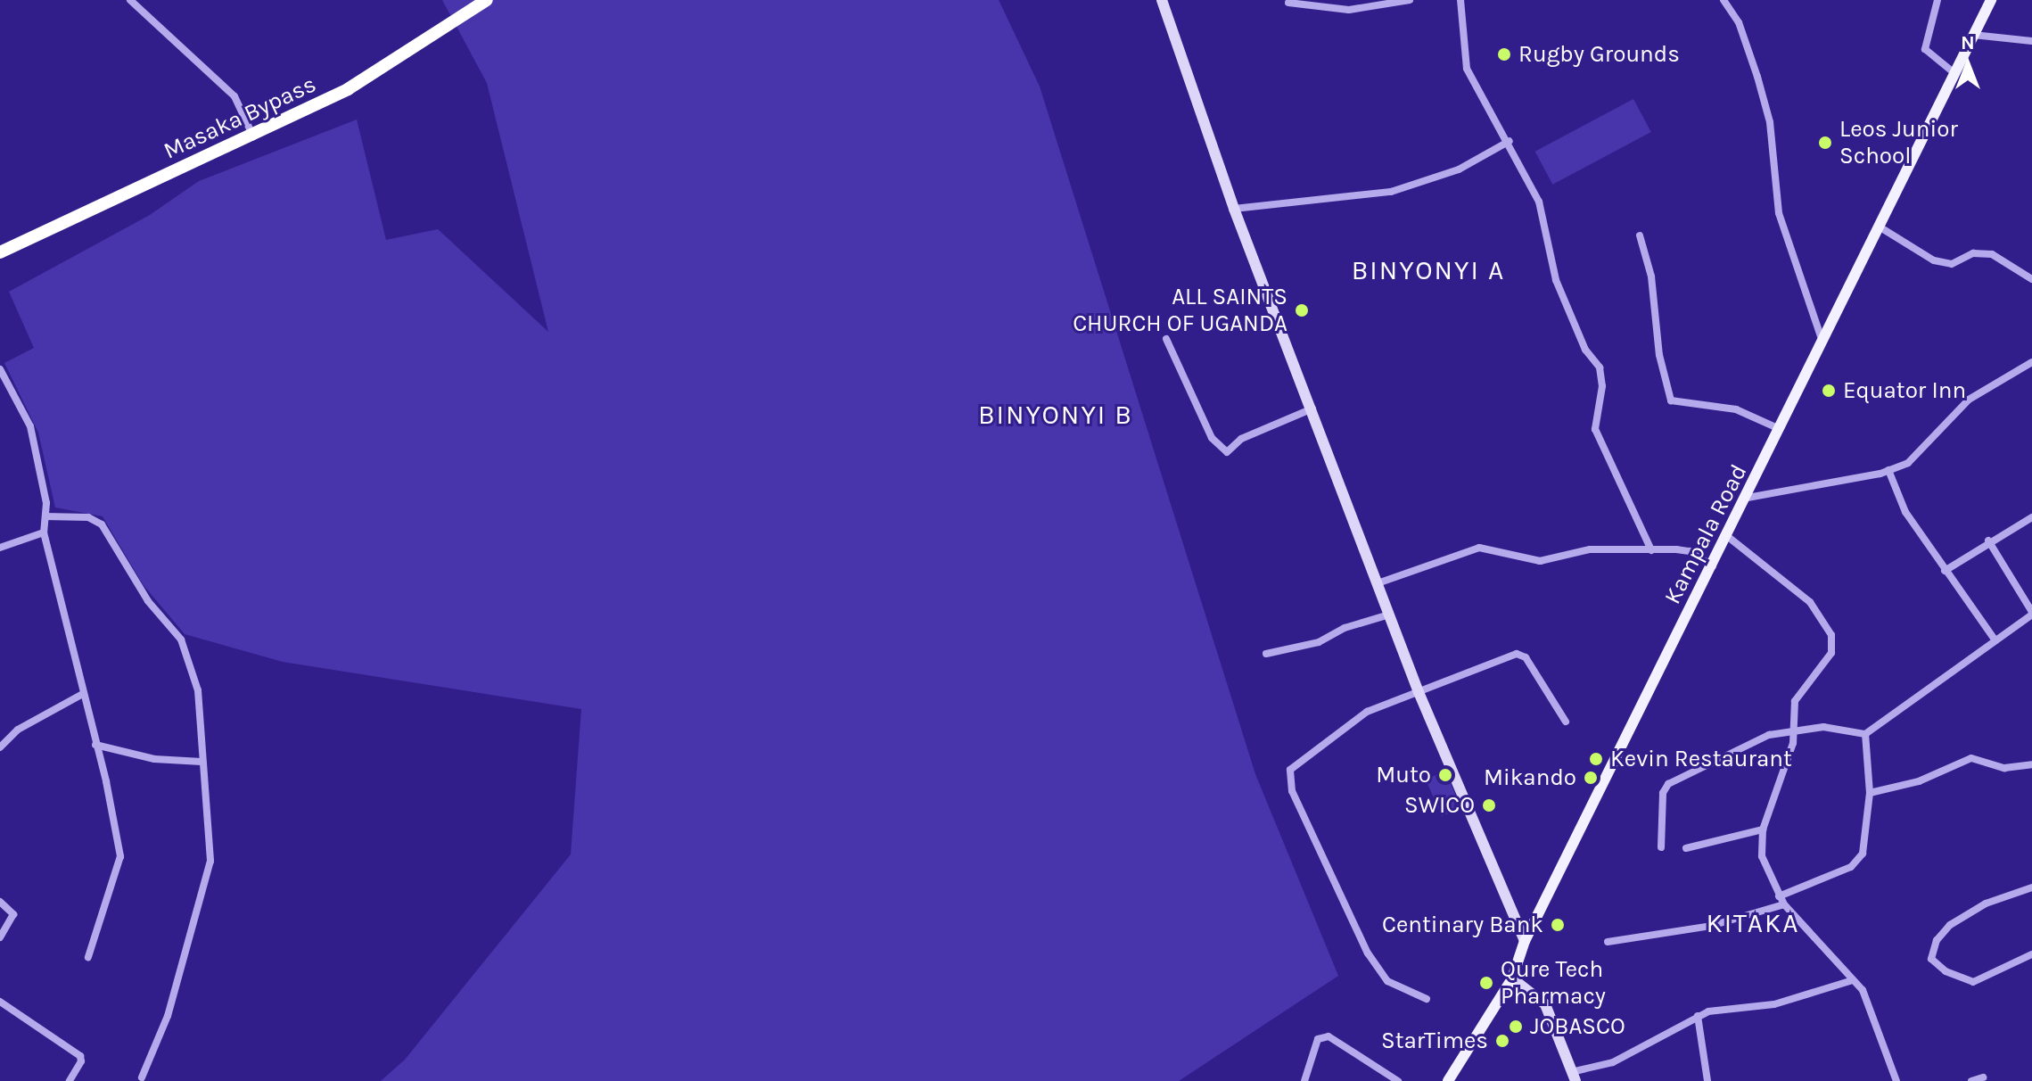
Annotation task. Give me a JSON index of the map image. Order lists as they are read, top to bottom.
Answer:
{
  "streets": {
    "highway": ["Masaka Bypass"],
    "main road": ["Kampala Road"]
  },
  "districts": ["BINYONYI A", "BINYONYI B", "KITAKA"],
  "places": [
    "Rugby Grounds",
    "Leos Junior School",
    "ALL SAINTS CHURCH OF UGANDA",
    "Equator Inn",
    "Kevin Restaurant",
    "Muto",
    "Mikando",
    "SWICO",
    "Centinary Bank",
    "Qure Tech Pharmacy",
    "JOBASCO",
    "StarTimes"
  ],
  "north": "top"
}
